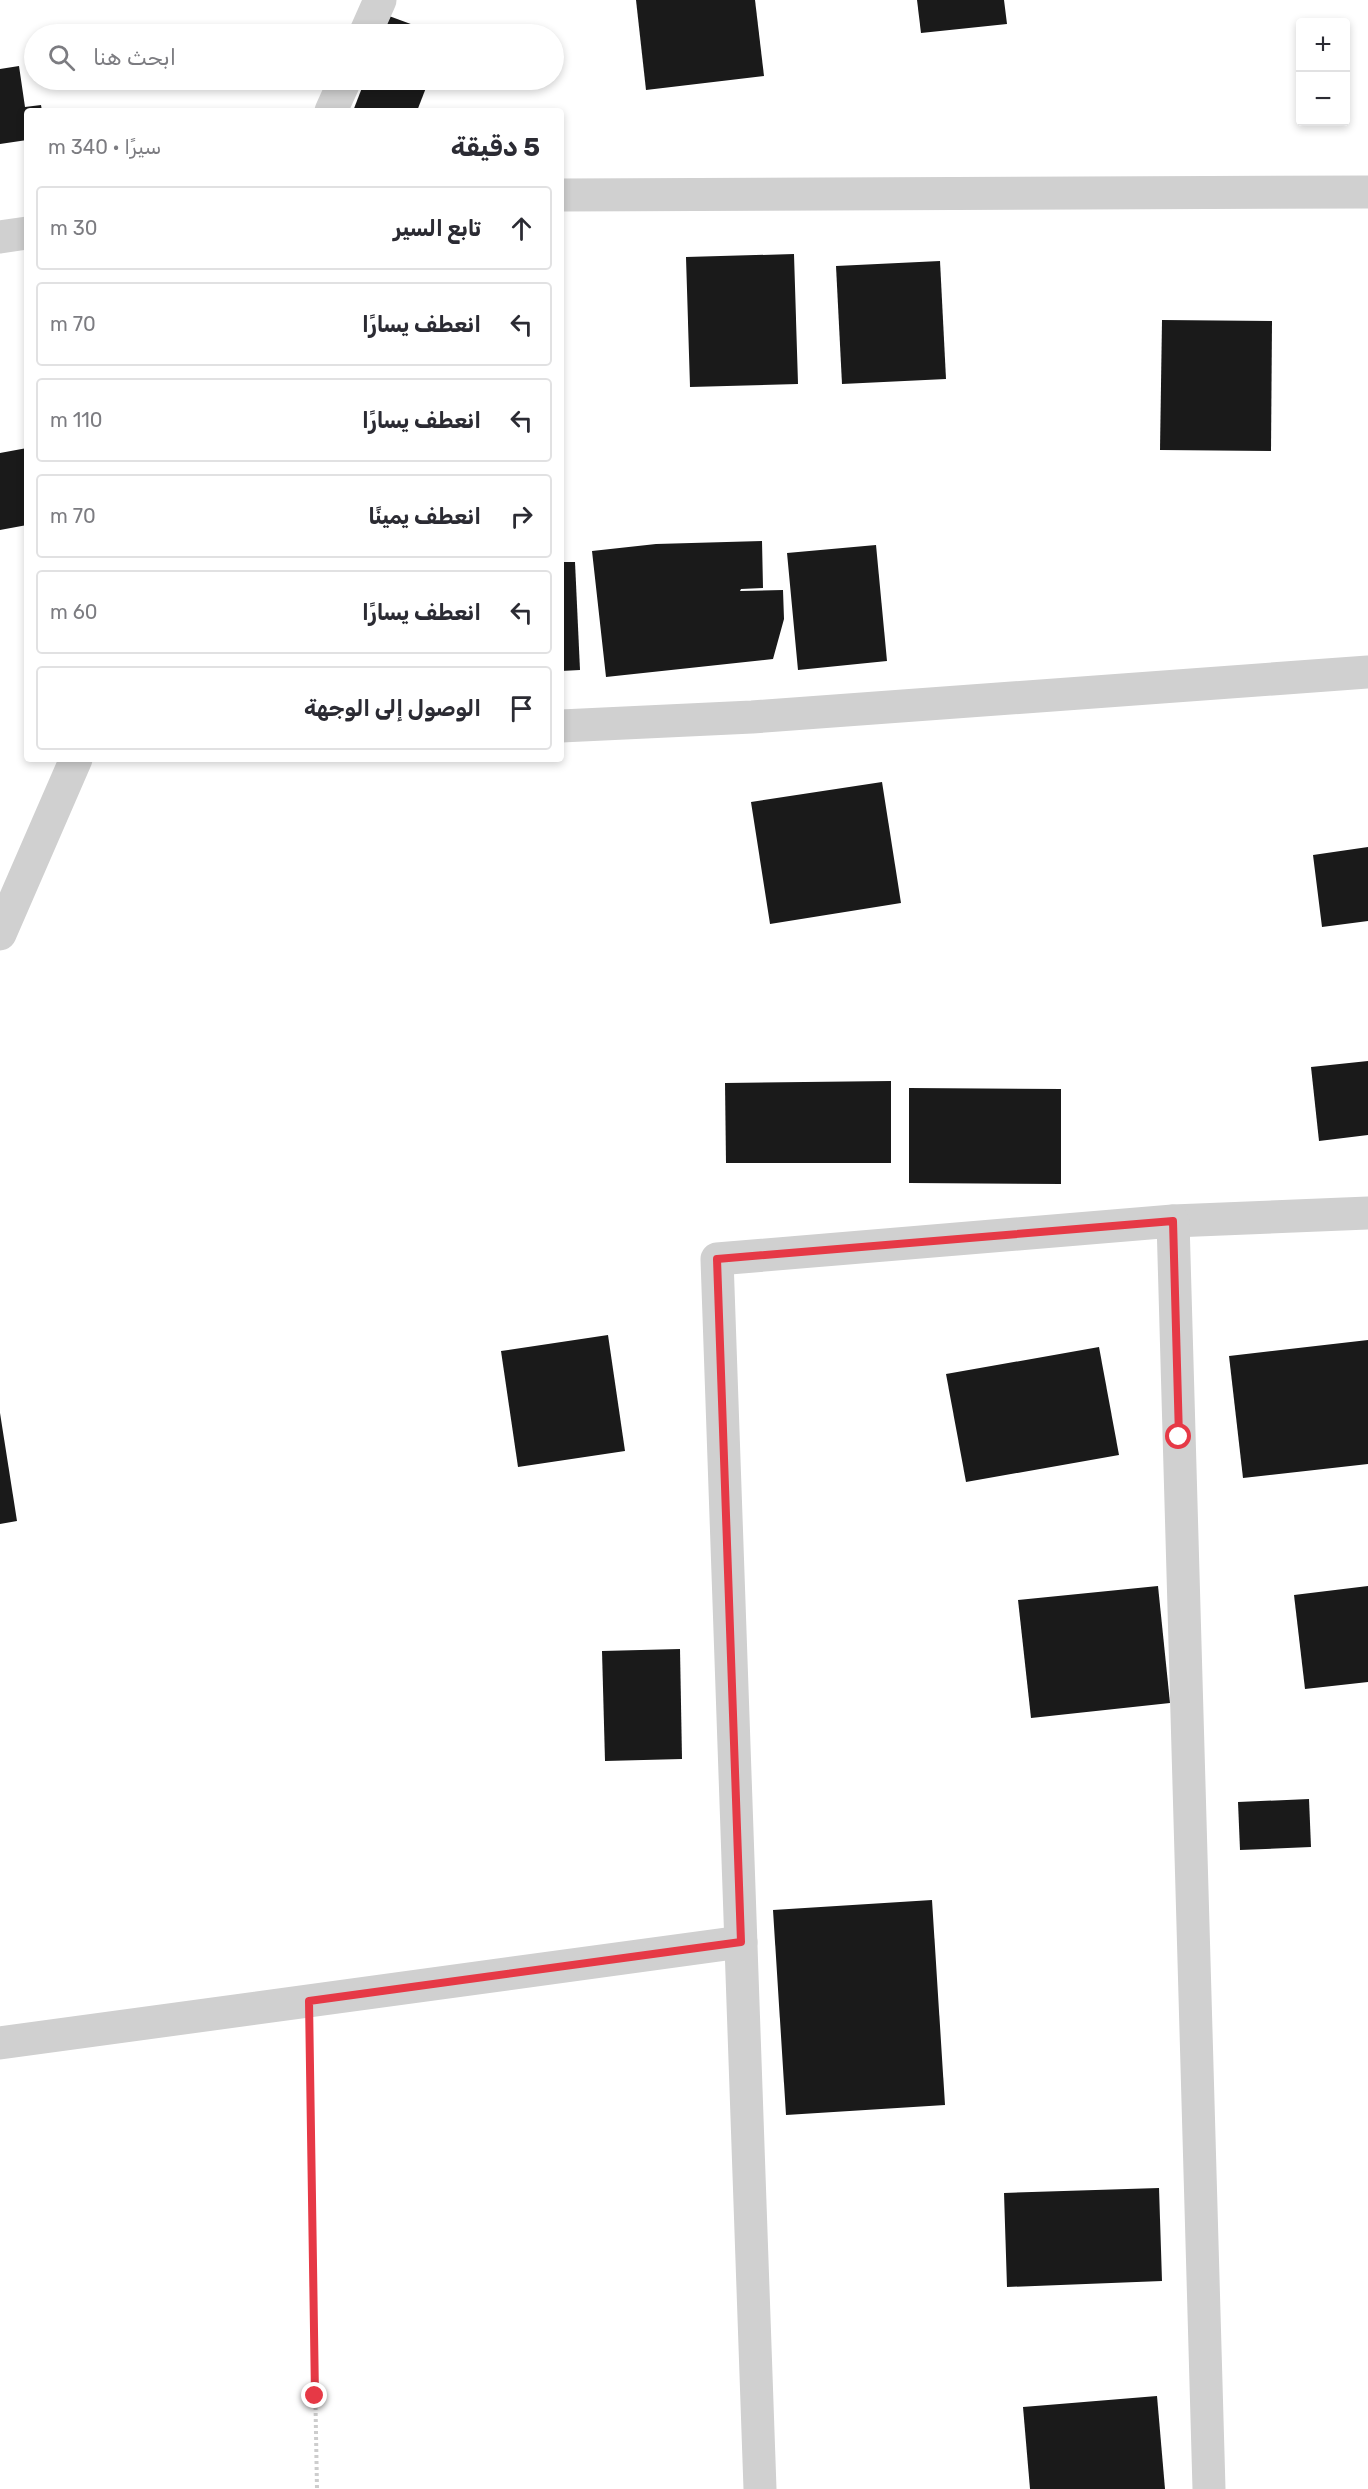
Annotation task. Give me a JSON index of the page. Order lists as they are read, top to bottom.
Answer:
{
  "page": {
    "map_buttons": ["+", "−"],
    "search": "ابحث هنا",
    "heading": ["5 دقيقة", "سيرًا · 340 m"],
    "list": [
      ["تابع السير", "30 m"],
      ["انعطف يسارًا", "70 m"],
      ["انعطف يسارًا", "110 m"],
      ["انعطف يمينًا", "70 m"],
      ["انعطف يسارًا", "60 m"],
      "الوصول إلى الوجهة"
    ]
  }
}
